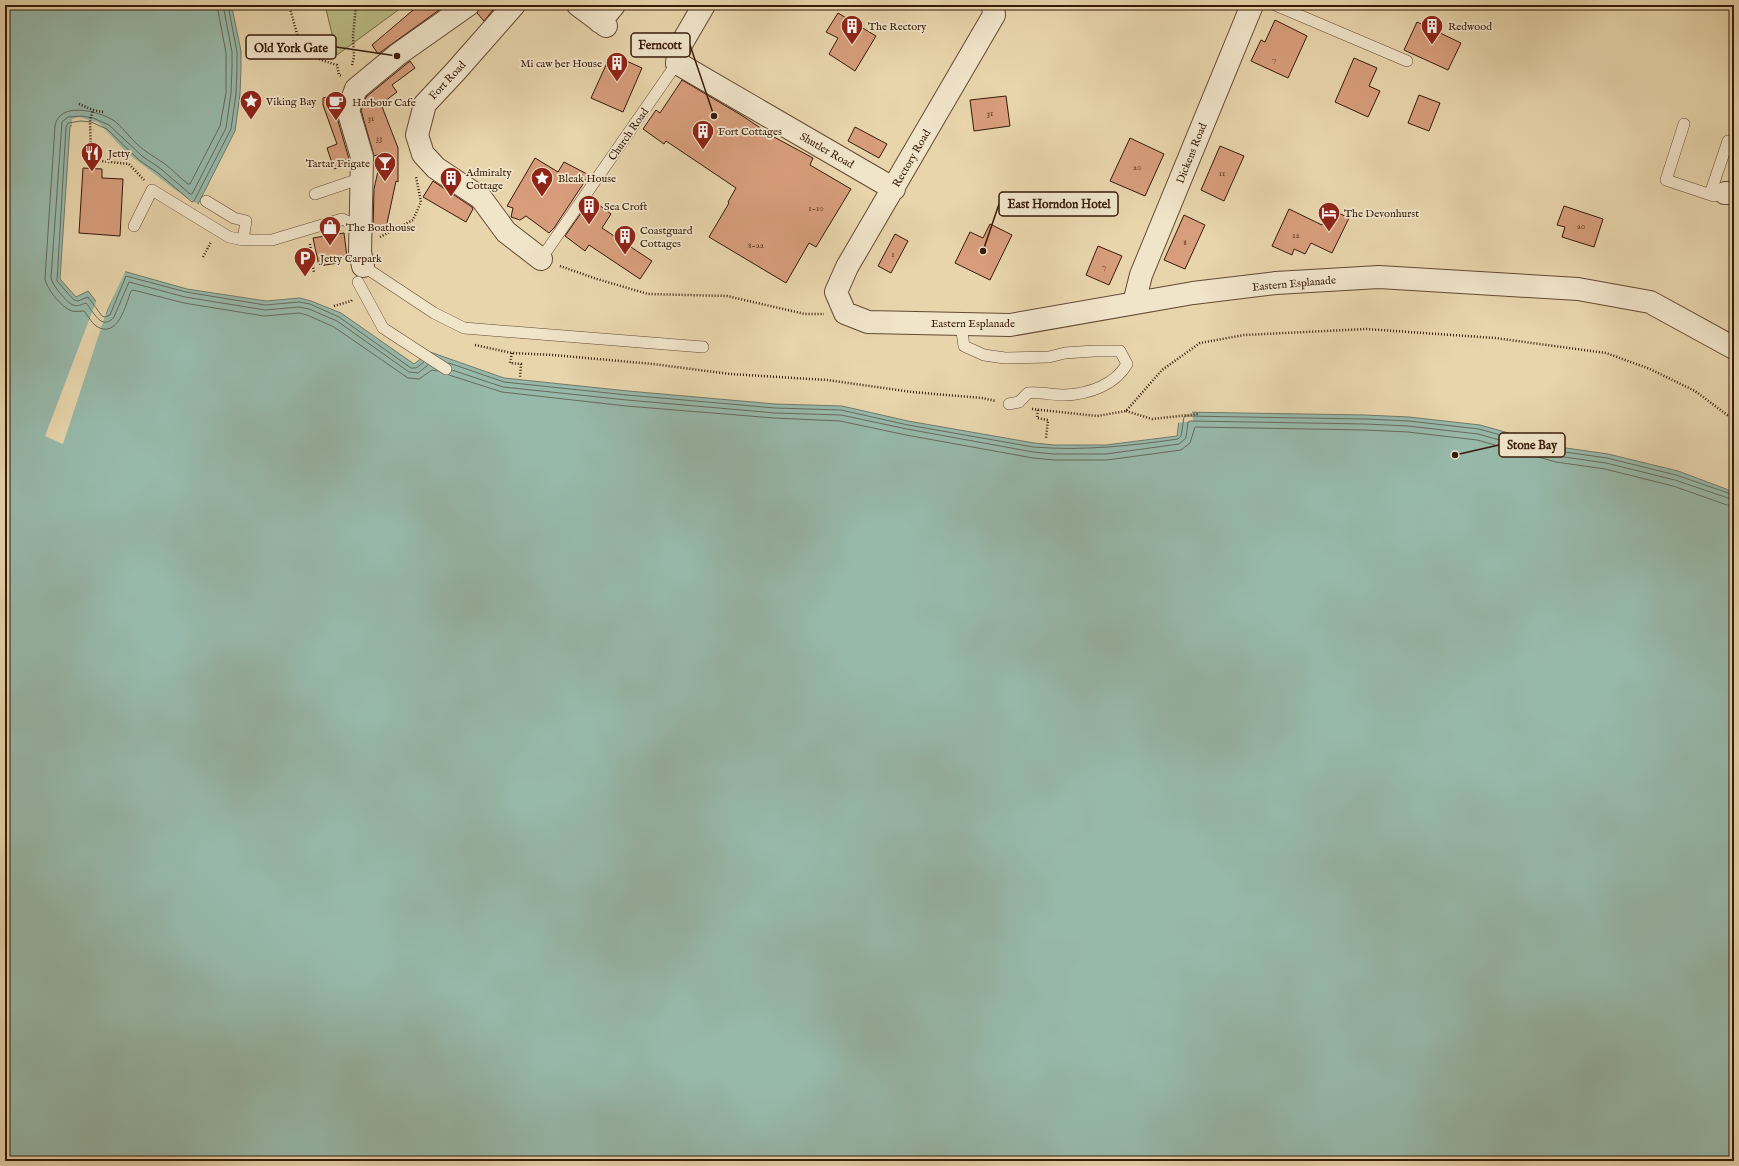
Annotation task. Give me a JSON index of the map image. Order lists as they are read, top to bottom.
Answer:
{
  "streets": {
    "street": [
      "Fort Road",
      "Church Road",
      "Shutler Road",
      "Dickens Road",
      "Rectory Road",
      "Eastern Esplanade"
    ]
  },
  "crossings": [
    ["Fort Road", "Church Road"],
    ["Church Road", "Shutler Road"],
    ["Shutler Road", "Rectory Road"],
    ["Dickens Road", "Eastern Esplanade"],
    ["Rectory Road", "Eastern Esplanade"]
  ],
  "places": {
    "building": [
      "The Rectory",
      "Redwood",
      "Mi caw ber House",
      "Fort Cottages",
      "Admiralty Cottage",
      "Sea Croft",
      "Coastguard Cottages"
    ],
    "other": [
      "Old York Gate",
      "Ferncott",
      "East Horndon Hotel",
      "Stone Bay"
    ],
    "place": ["Viking Bay", "Bleak House"],
    "cafe": ["Harbour Cafe"],
    "restaurant": ["Jetty"],
    "bar": ["Tartar Frigate"],
    "hotel": ["The Devonhurst"],
    "shop": ["The Boathouse"],
    "parking": ["Jetty Carpark"]
  },
  "house_numbers": [
    "7",
    "31",
    "31",
    "33",
    "20",
    "11",
    "1-10",
    "20",
    "12",
    "8",
    "8-22",
    "1",
    "7"
  ]
}
